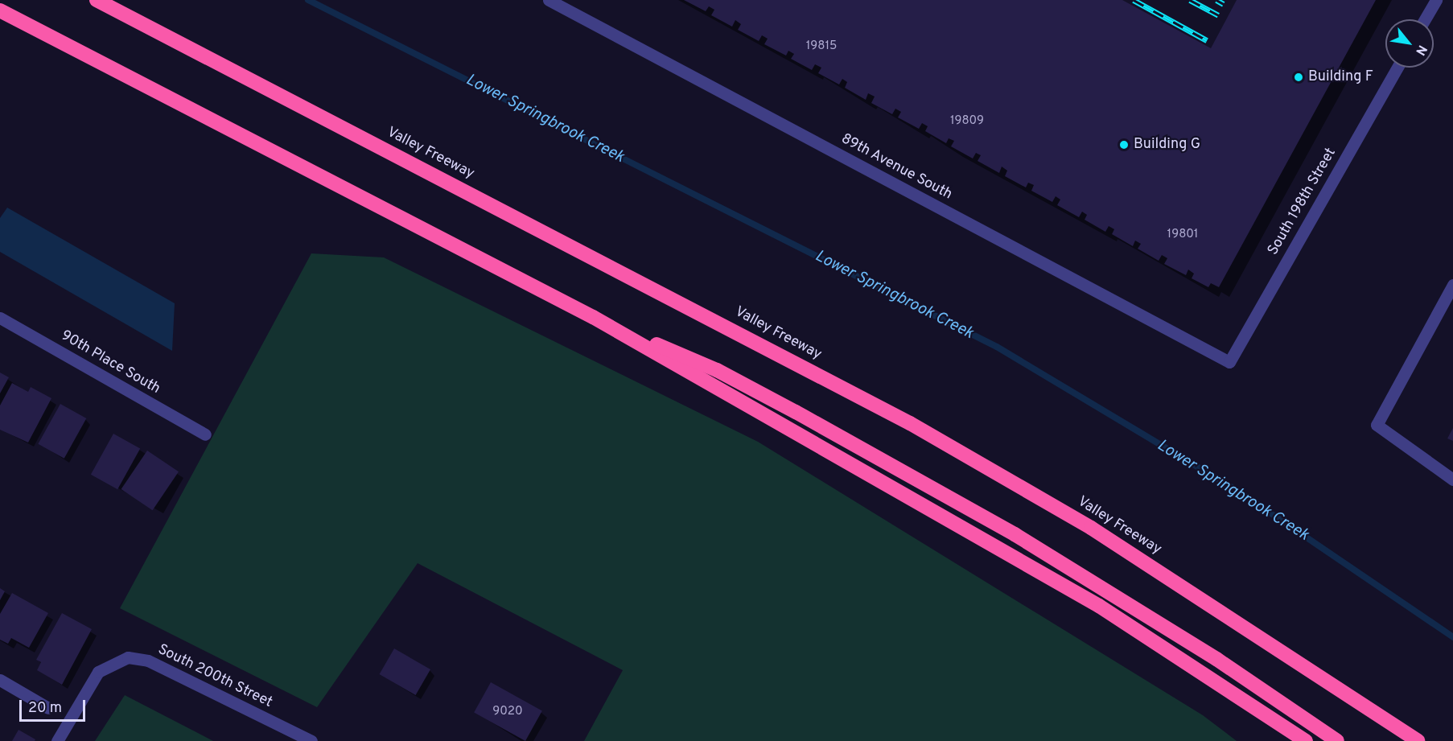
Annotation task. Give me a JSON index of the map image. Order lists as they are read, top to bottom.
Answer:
{
  "streets": {
    "highway": ["Valley Freeway"],
    "street": [
      "89th Avenue South",
      "South 198th Street",
      "90th Place South",
      "South 200th Street"
    ]
  },
  "crossings": [
    ["89th Avenue South", "South 198th Street"]
  ],
  "water": ["Lower Springbrook Creek"],
  "places": ["Building F", "Building G"],
  "house_numbers": [
    "19815",
    "19809",
    "19801",
    "9020"
  ],
  "scale_bar": "20 m",
  "north": "bottom right"
}
